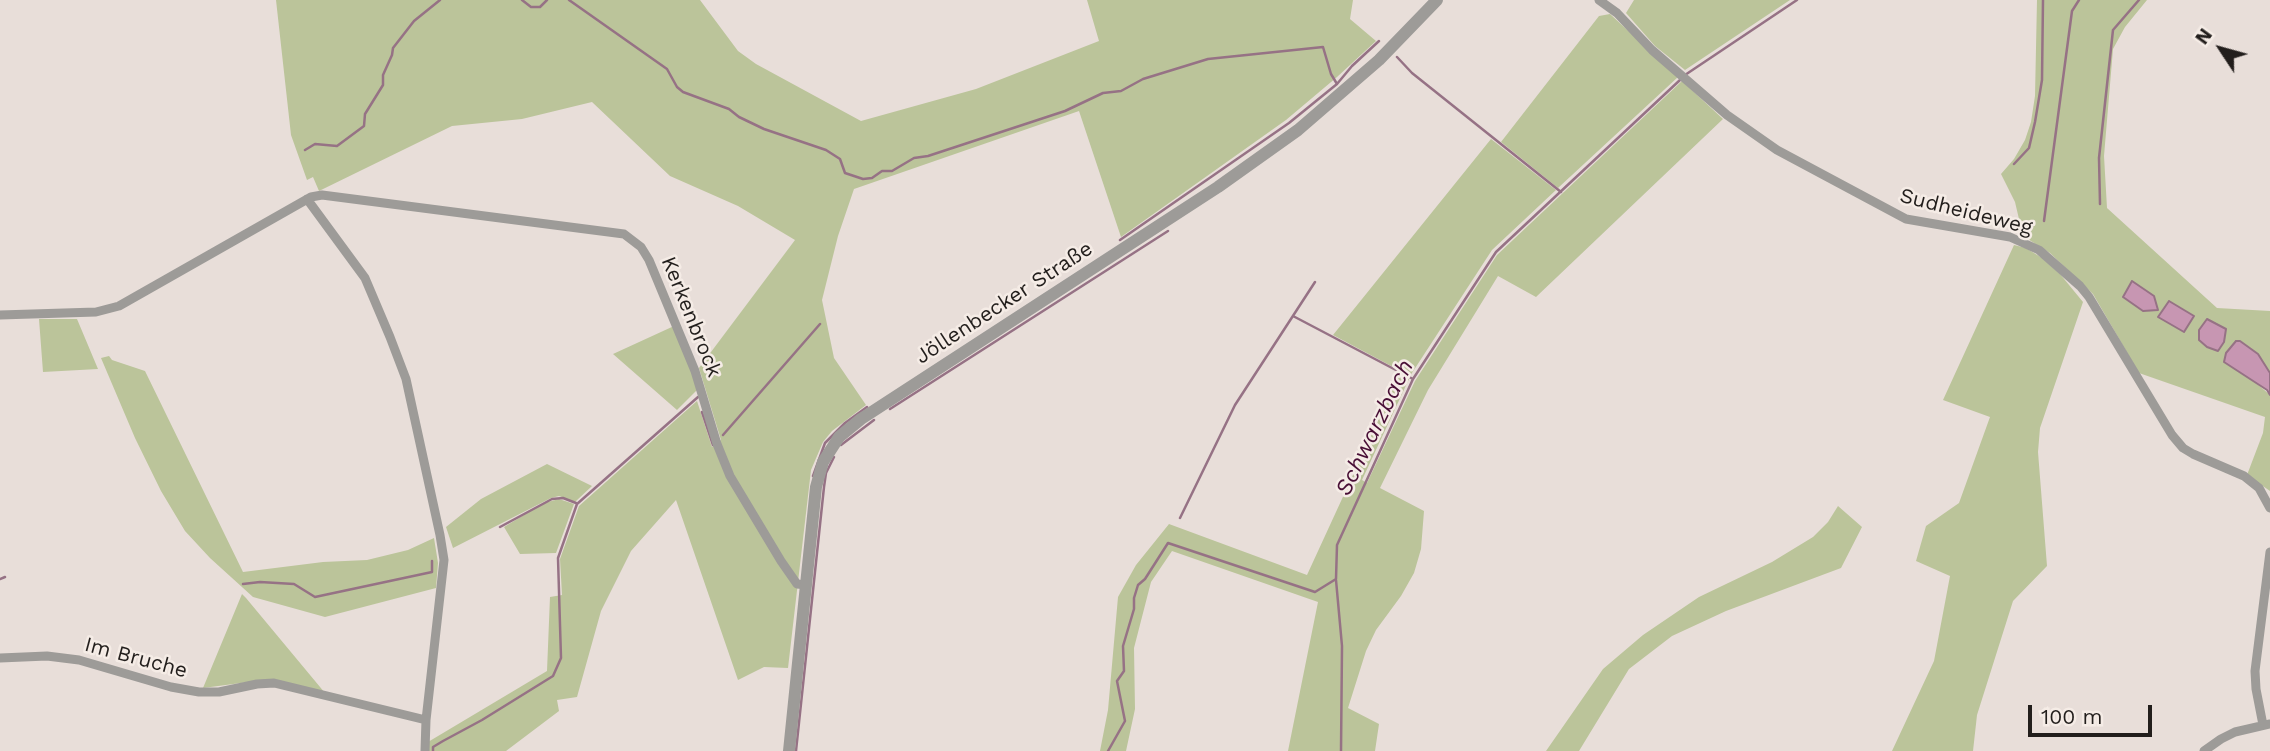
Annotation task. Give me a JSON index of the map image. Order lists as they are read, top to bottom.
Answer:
{
  "streets": {
    "street": [
      "Sudheideweg",
      "Jöllenbecker Straße",
      "Kerkenbrock",
      "Im Bruche"
    ]
  },
  "crossings": [
    ["Jöllenbecker Straße", "Kerkenbrock"]
  ],
  "water": ["Schwarzbach"],
  "scale_bar": "100 m",
  "north": "top left"
}
